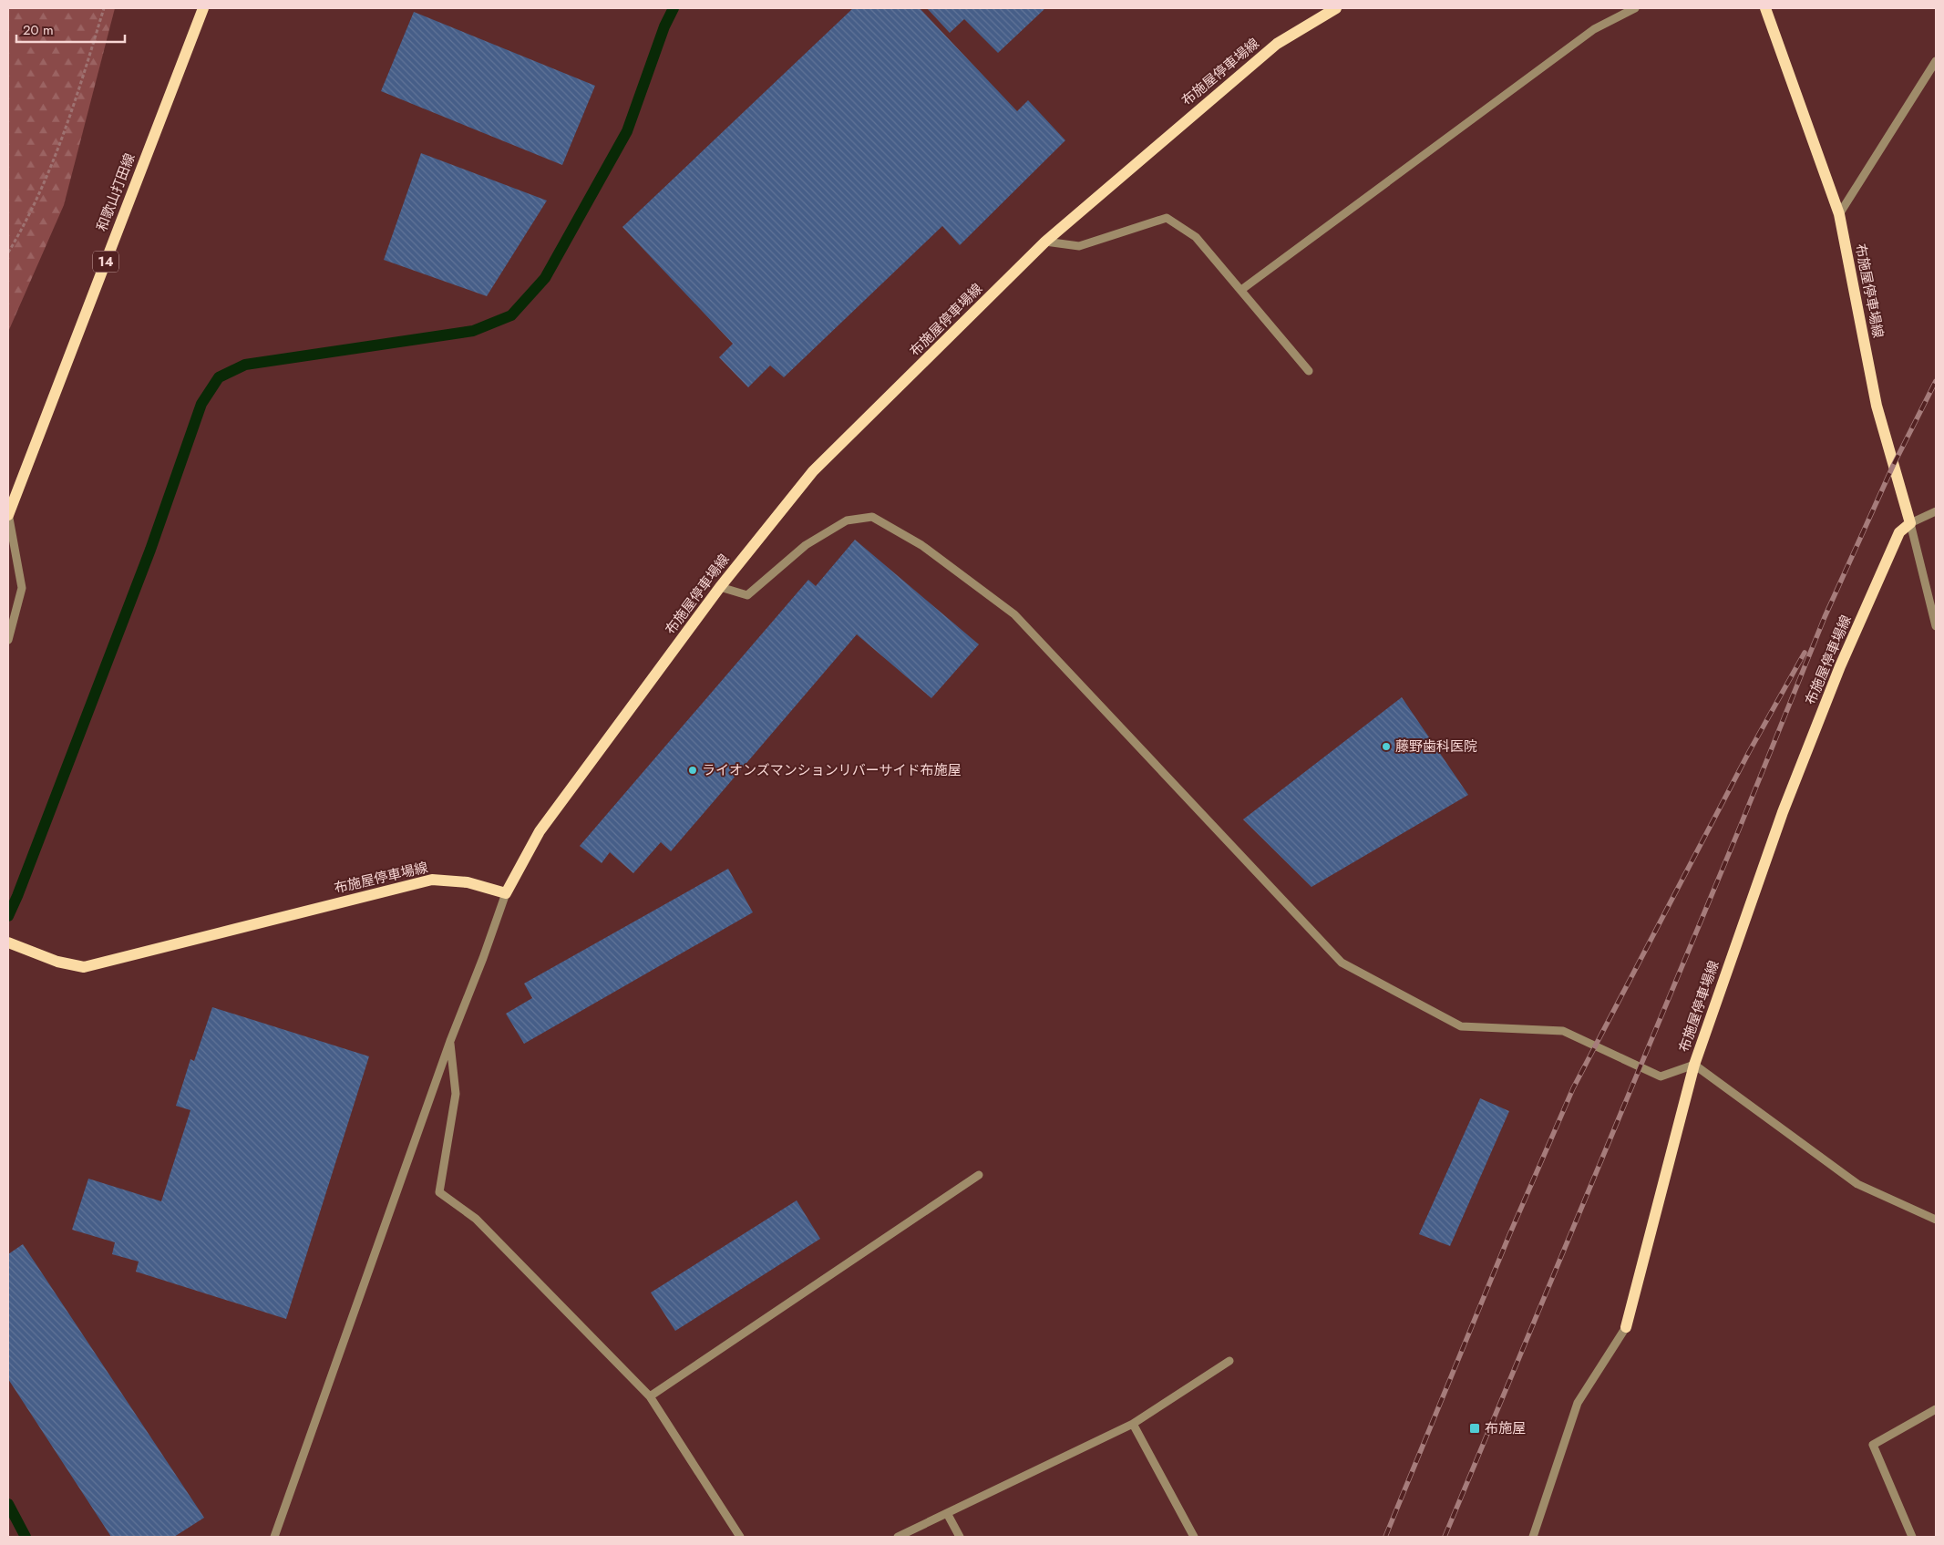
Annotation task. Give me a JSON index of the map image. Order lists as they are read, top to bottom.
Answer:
{
  "streets": {
    "main road": ["布施屋停車場線", "和歌山打田線", "14"]
  },
  "places": {
    "other": ["藤野歯科医院", "ライオンズマンションリバーサイド布施屋"],
    "transit": ["布施屋"]
  },
  "scale_bar": "20 m"
}
